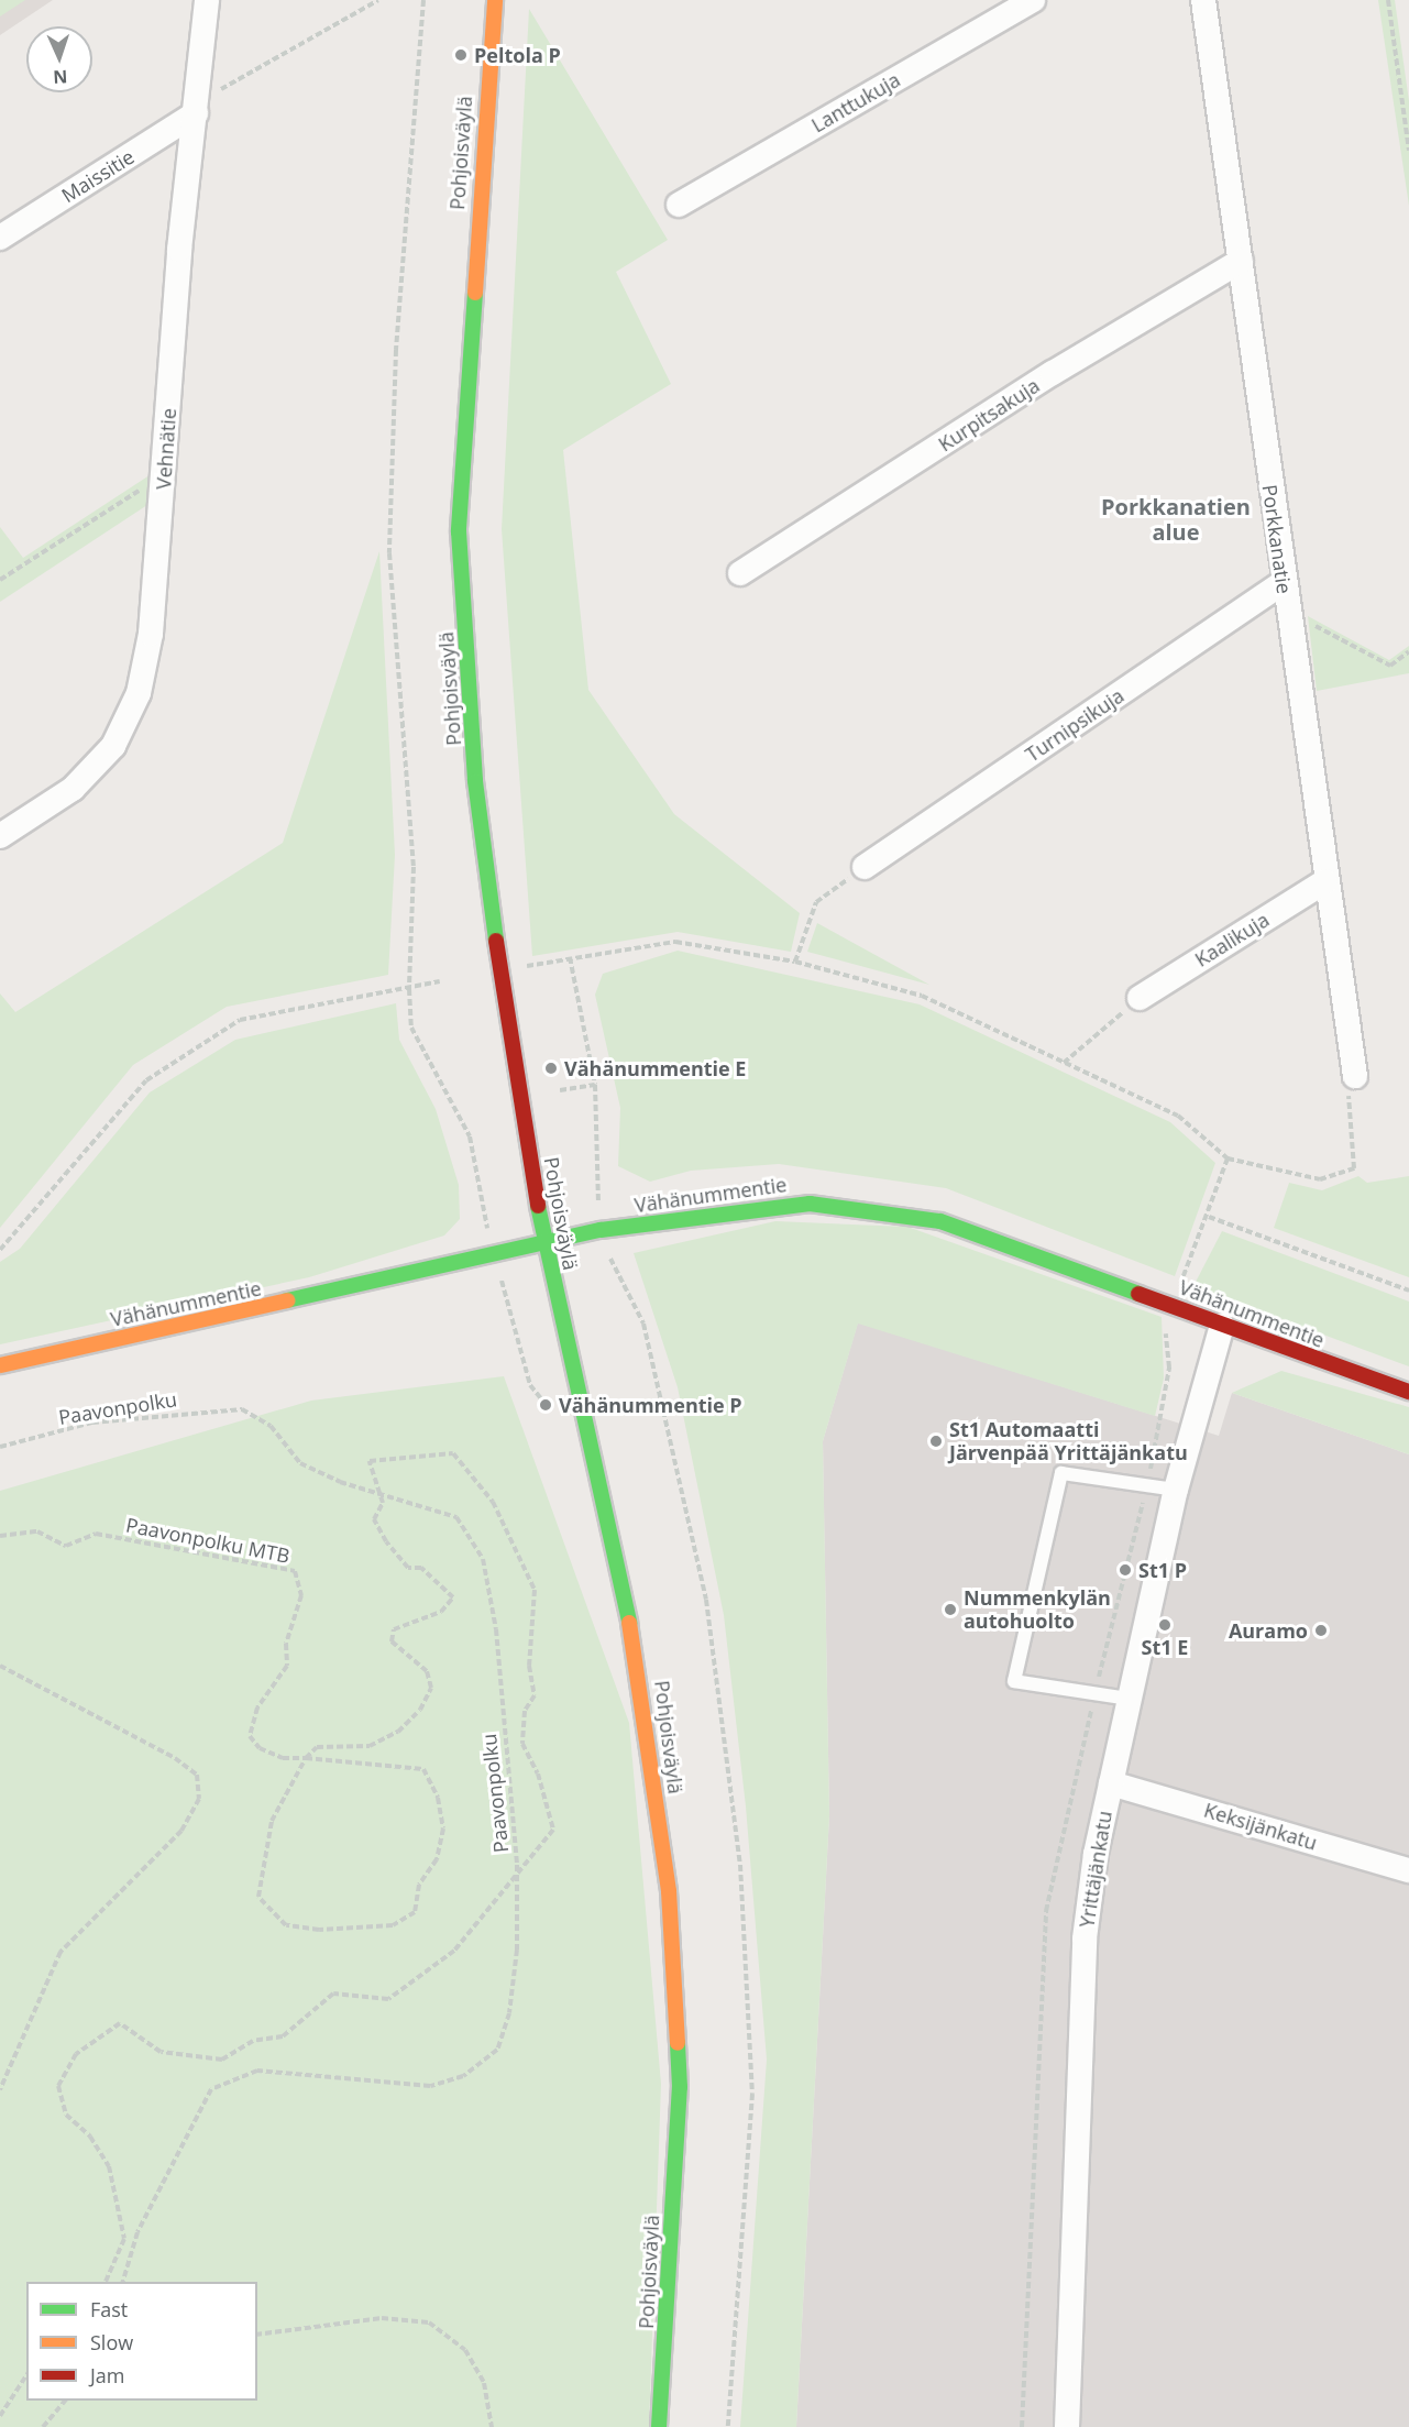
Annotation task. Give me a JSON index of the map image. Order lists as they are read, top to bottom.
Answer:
{
  "streets": {
    "main road": ["Pohjoisväylä", "Vähänummentie"],
    "street": [
      "Lanttukuja",
      "Maissitie",
      "Kurpitsakuja",
      "Vehnätie",
      "Porkkanatie",
      "Turnipsikuja",
      "Kaalikuja",
      "Keksijänkatu",
      "Yrittäjänkatu"
    ],
    "path": ["Paavonpolku", "Paavonpolku MTB"]
  },
  "crossings": [
    ["Pohjoisväylä", "Vähänummentie"],
    ["Maissitie", "Vehnätie"],
    ["Kurpitsakuja", "Porkkanatie"],
    ["Porkkanatie", "Turnipsikuja"],
    ["Porkkanatie", "Kaalikuja"],
    ["Vähänummentie", "Yrittäjänkatu"],
    ["Paavonpolku", "Paavonpolku MTB"],
    ["Keksijänkatu", "Yrittäjänkatu"]
  ],
  "districts": ["Porkkanatien alue"],
  "places": [
    "Peltola P",
    "Vähänummentie E",
    "Vähänummentie P",
    "St1 Automaatti Järvenpää Yrittäjänkatu",
    "St1 P",
    "Nummenkylän autohuolto",
    "St1 E",
    "Auramo"
  ],
  "legend": ["Fast", "Slow", "Jam"],
  "north": "bottom"
}
